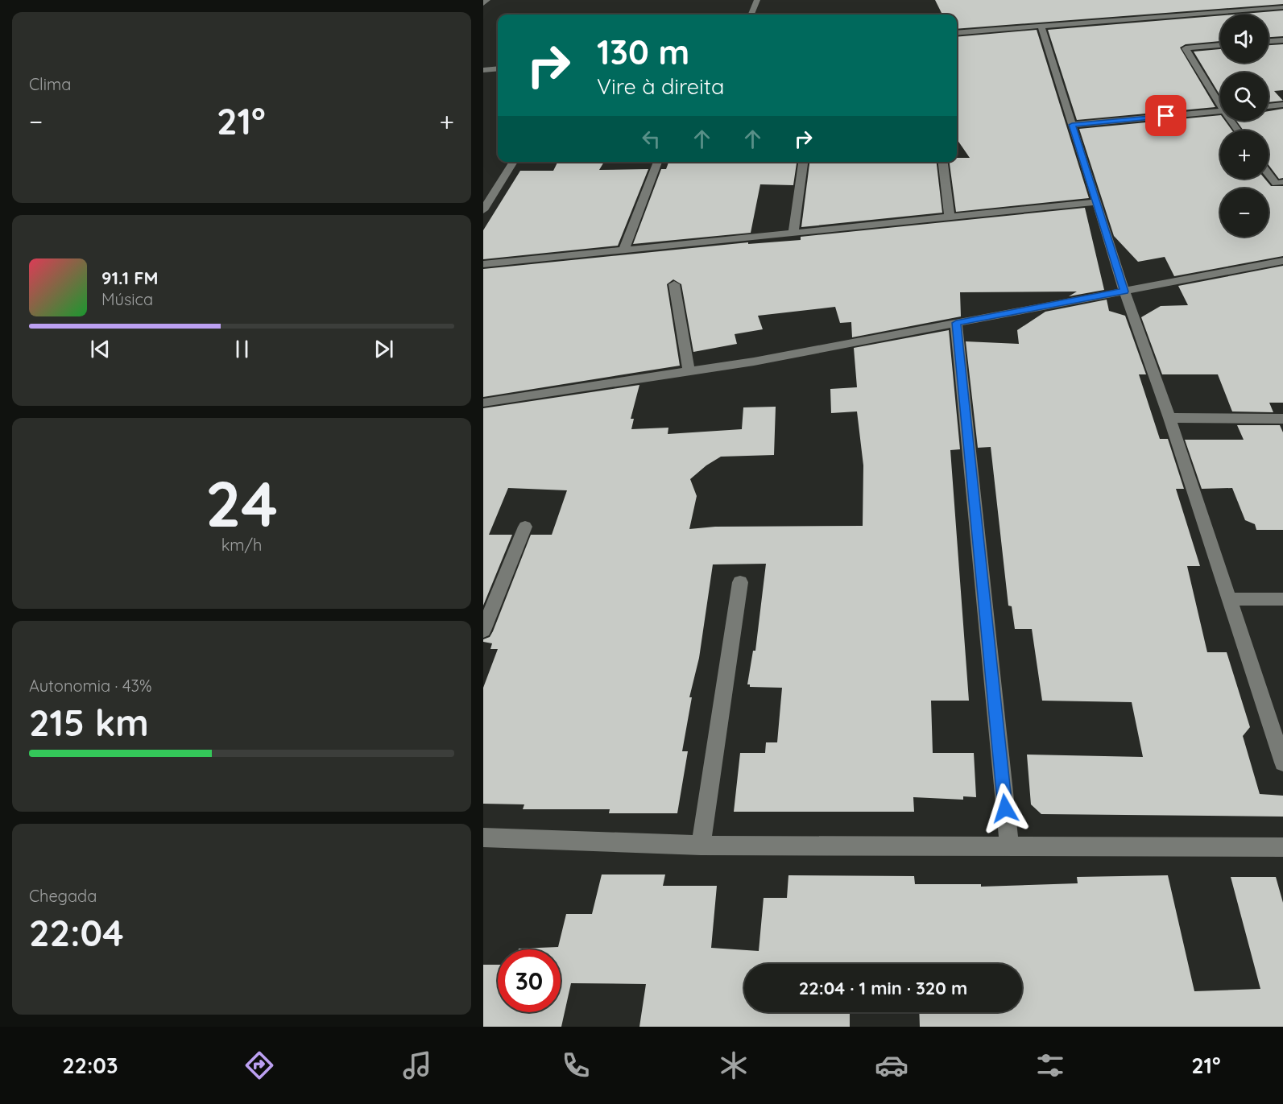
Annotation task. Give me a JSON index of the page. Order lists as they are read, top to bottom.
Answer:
{
  "page": {
    "tile": [
      "Clima",
      ["24", "km/h"],
      ["Autonomia · 43%", "215 km"],
      ["Chegada", "22:04"]
    ],
    "map_buttons": ["+", "−"],
    "turn": ["130 m", "Vire à direita"],
    "heat": ["−", "21°", "+"],
    "song": ["91.1 FM", "Música"],
    "limit": "30",
    "trip": "22:04 · 1 min · 320 m",
    "tabs": ["22:03", "21°"]
  }
}
